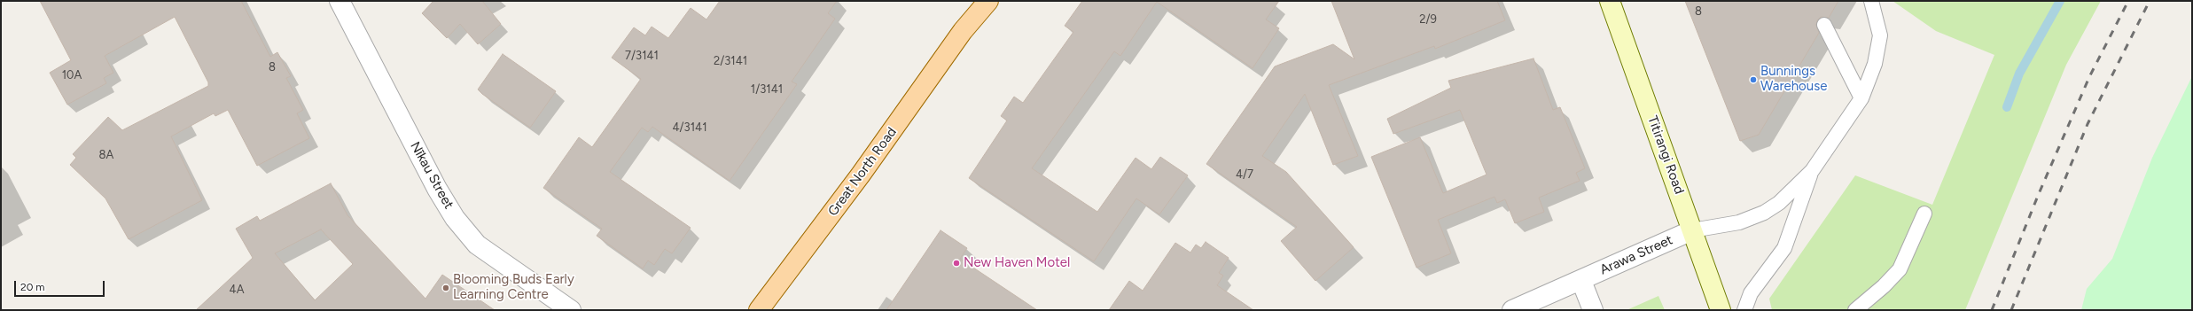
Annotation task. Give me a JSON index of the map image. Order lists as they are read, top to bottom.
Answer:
{
  "streets": {
    "main road": ["Titirangi Road", "Great North Road"],
    "street": ["Nīkau Street", "Arawa Street"]
  },
  "crossings": [
    ["Titirangi Road", "Arawa Street"]
  ],
  "places": ["Bunnings Warehouse", "New Haven Motel", "Blooming Buds Early Learning Centre"],
  "house_numbers": [
    "8",
    "2/9",
    "7/3141",
    "2/3141",
    "8",
    "10A",
    "1/3141",
    "4/3141",
    "8A",
    "4/7",
    "4A"
  ],
  "scale_bar": "20 m"
}
